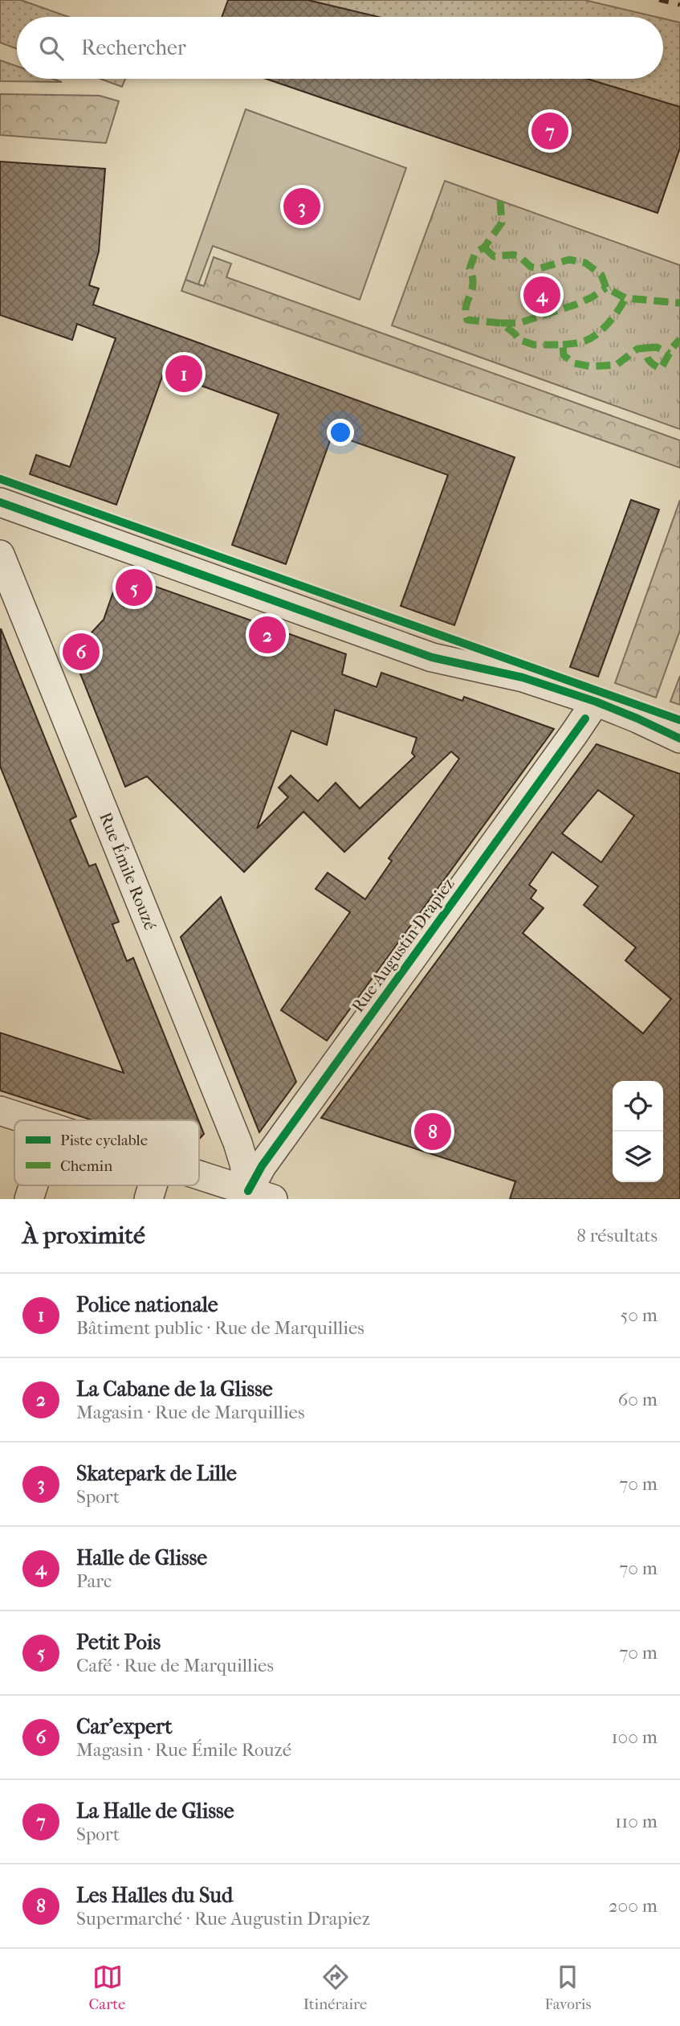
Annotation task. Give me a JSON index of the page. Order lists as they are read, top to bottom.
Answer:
{
  "streets": {
    "street": ["Rue Émile Rouzé", "Rue Augustin Drapiez"]
  },
  "crossings": [
    ["Rue Émile Rouzé", "Rue Augustin Drapiez"]
  ],
  "legend": ["Piste cyclable", "Chemin"],
  "page": {
    "search": "Rechercher",
    "pins": [
      "7",
      "3",
      "4",
      "1",
      "5",
      "2",
      "6",
      "8"
    ],
    "heading": ["À proximité", "8 résultats"],
    "list": [
      {
        "mark": "1",
        "name": "Police nationale",
        "note": "Bâtiment public · Rue de Marquillies",
        "value": "50 m"
      },
      {
        "mark": "2",
        "name": "La Cabane de la Glisse",
        "note": "Magasin · Rue de Marquillies",
        "value": "60 m"
      },
      {
        "mark": "3",
        "name": "Skatepark de Lille",
        "note": "Sport",
        "value": "70 m"
      },
      {
        "mark": "4",
        "name": "Halle de Glisse",
        "note": "Parc",
        "value": "70 m"
      },
      {
        "mark": "5",
        "name": "Petit Pois",
        "note": "Café · Rue de Marquillies",
        "value": "70 m"
      },
      {
        "mark": "6",
        "name": "Car'expert",
        "note": "Magasin · Rue Émile Rouzé",
        "value": "100 m"
      },
      {
        "mark": "7",
        "name": "La Halle de Glisse",
        "note": "Sport",
        "value": "110 m"
      },
      {
        "mark": "8",
        "name": "Les Halles du Sud",
        "note": "Supermarché · Rue Augustin Drapiez",
        "value": "200 m"
      }
    ],
    "nav": ["Carte", "Itinéraire", "Favoris"]
  }
}
